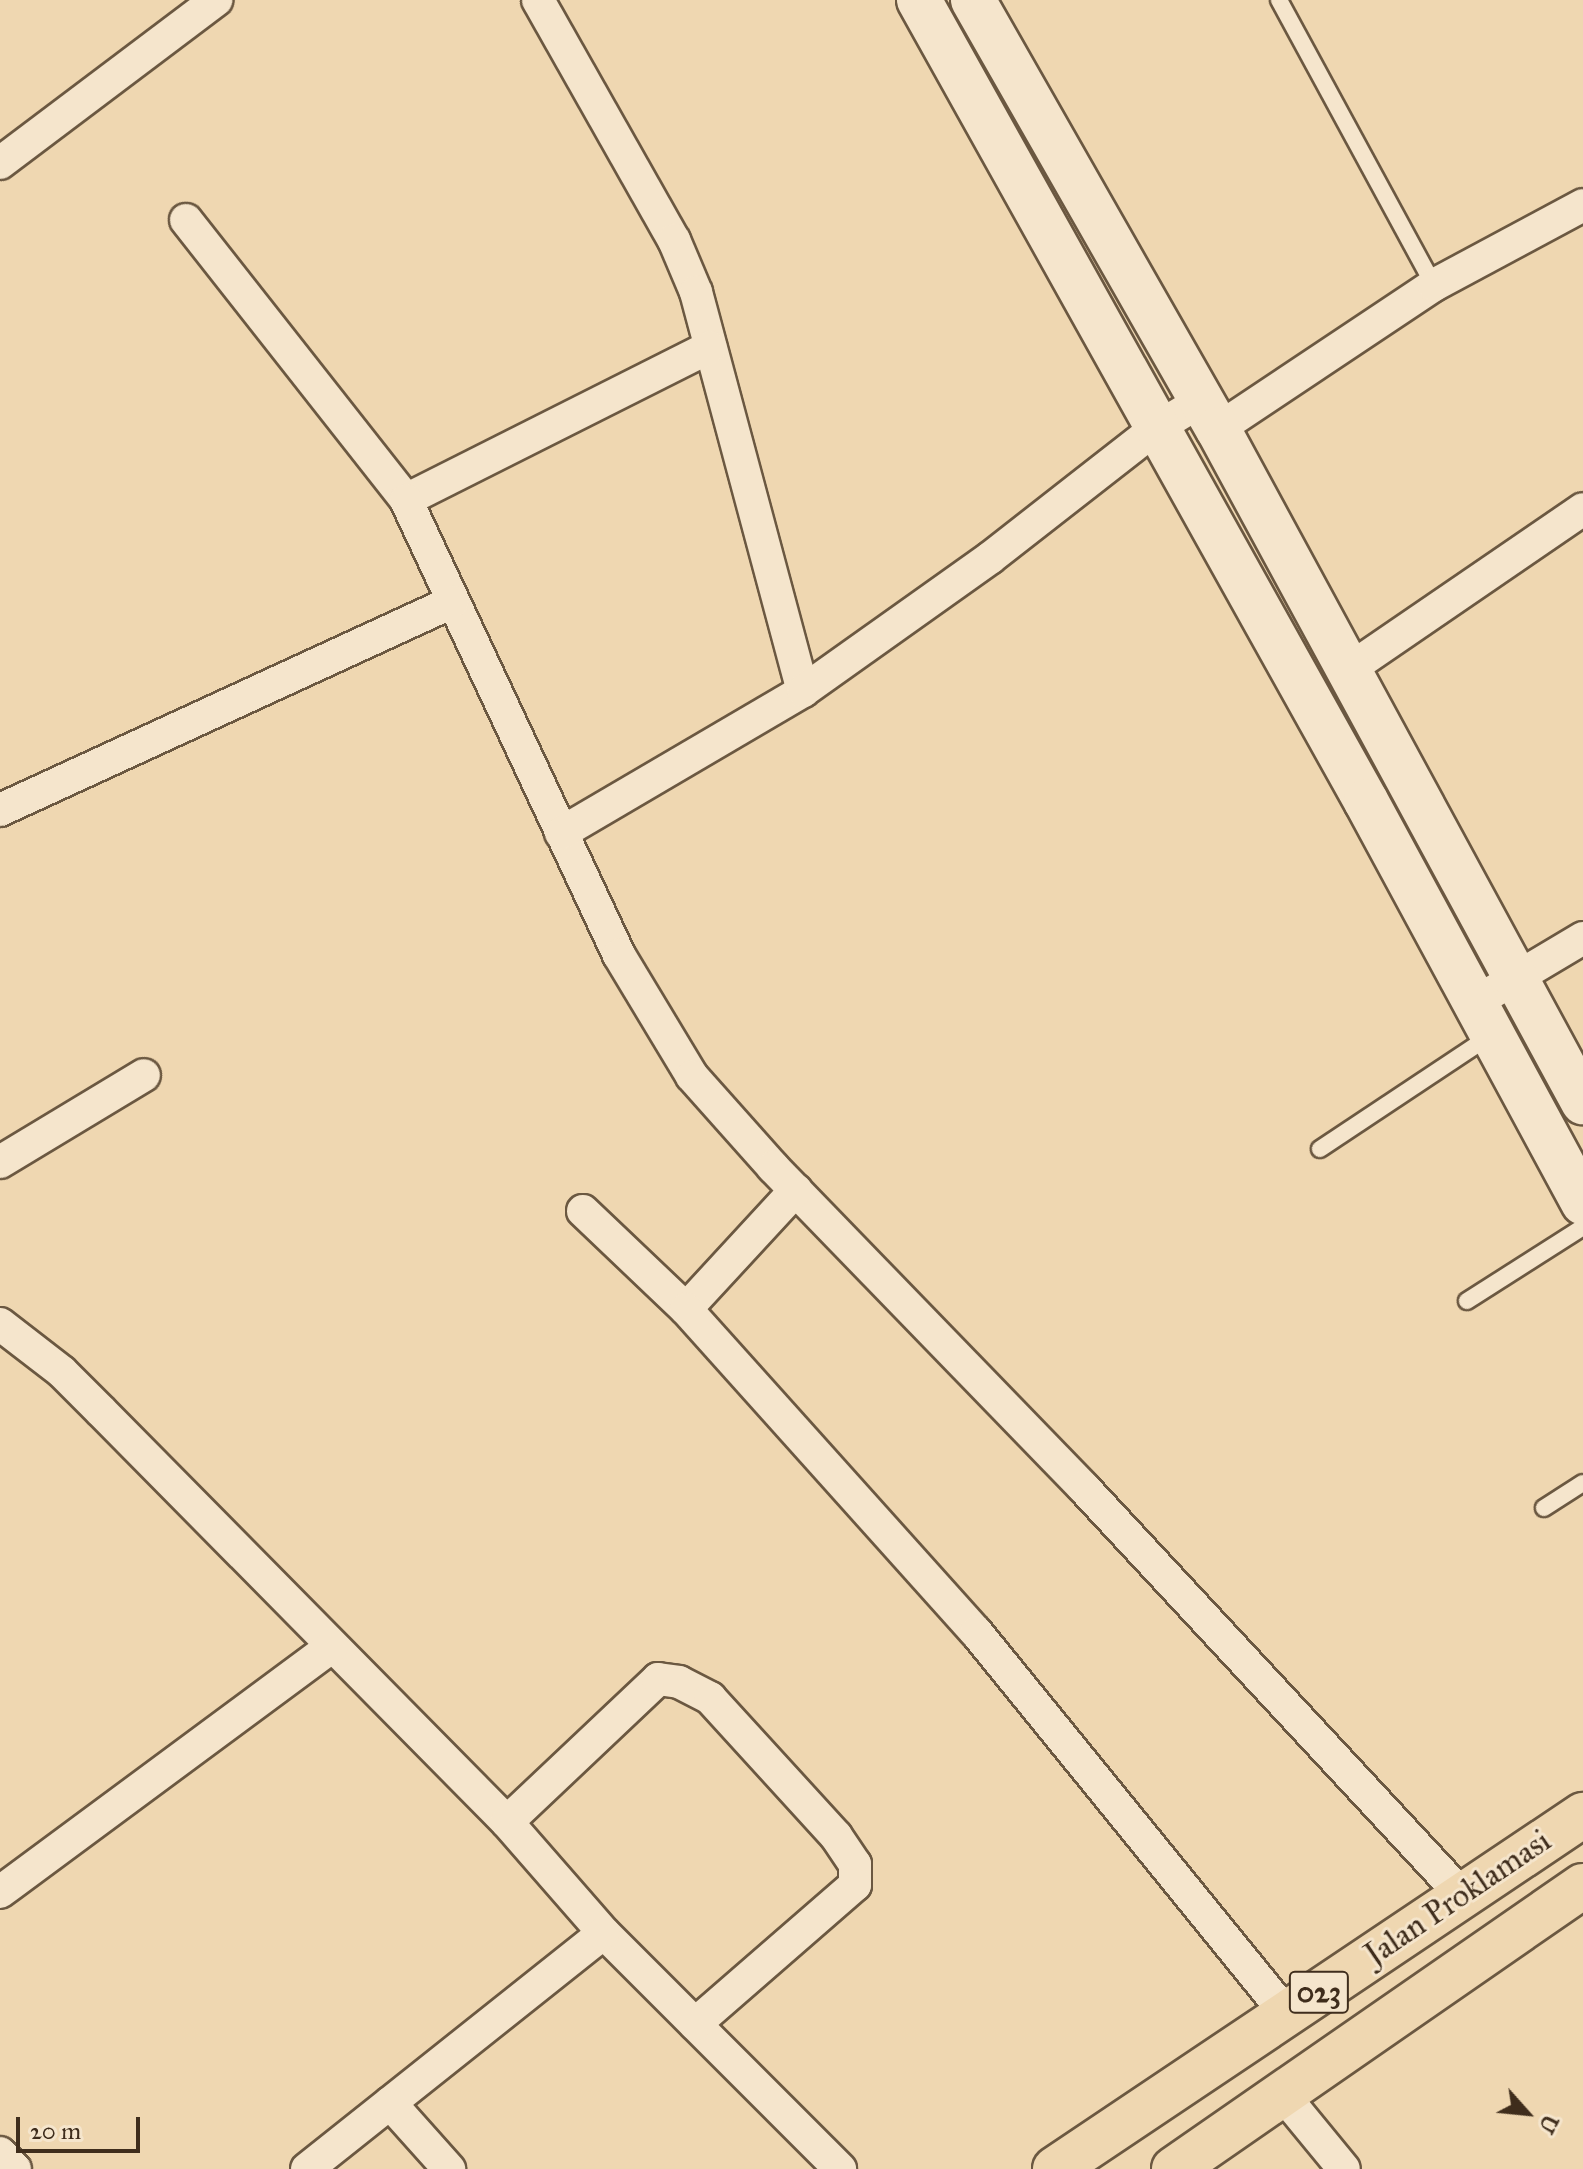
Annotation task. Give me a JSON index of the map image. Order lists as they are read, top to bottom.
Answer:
{
  "streets": {
    "highway": ["Jalan Proklamasi", "023"]
  },
  "scale_bar": "20 m",
  "north": "bottom right"
}
